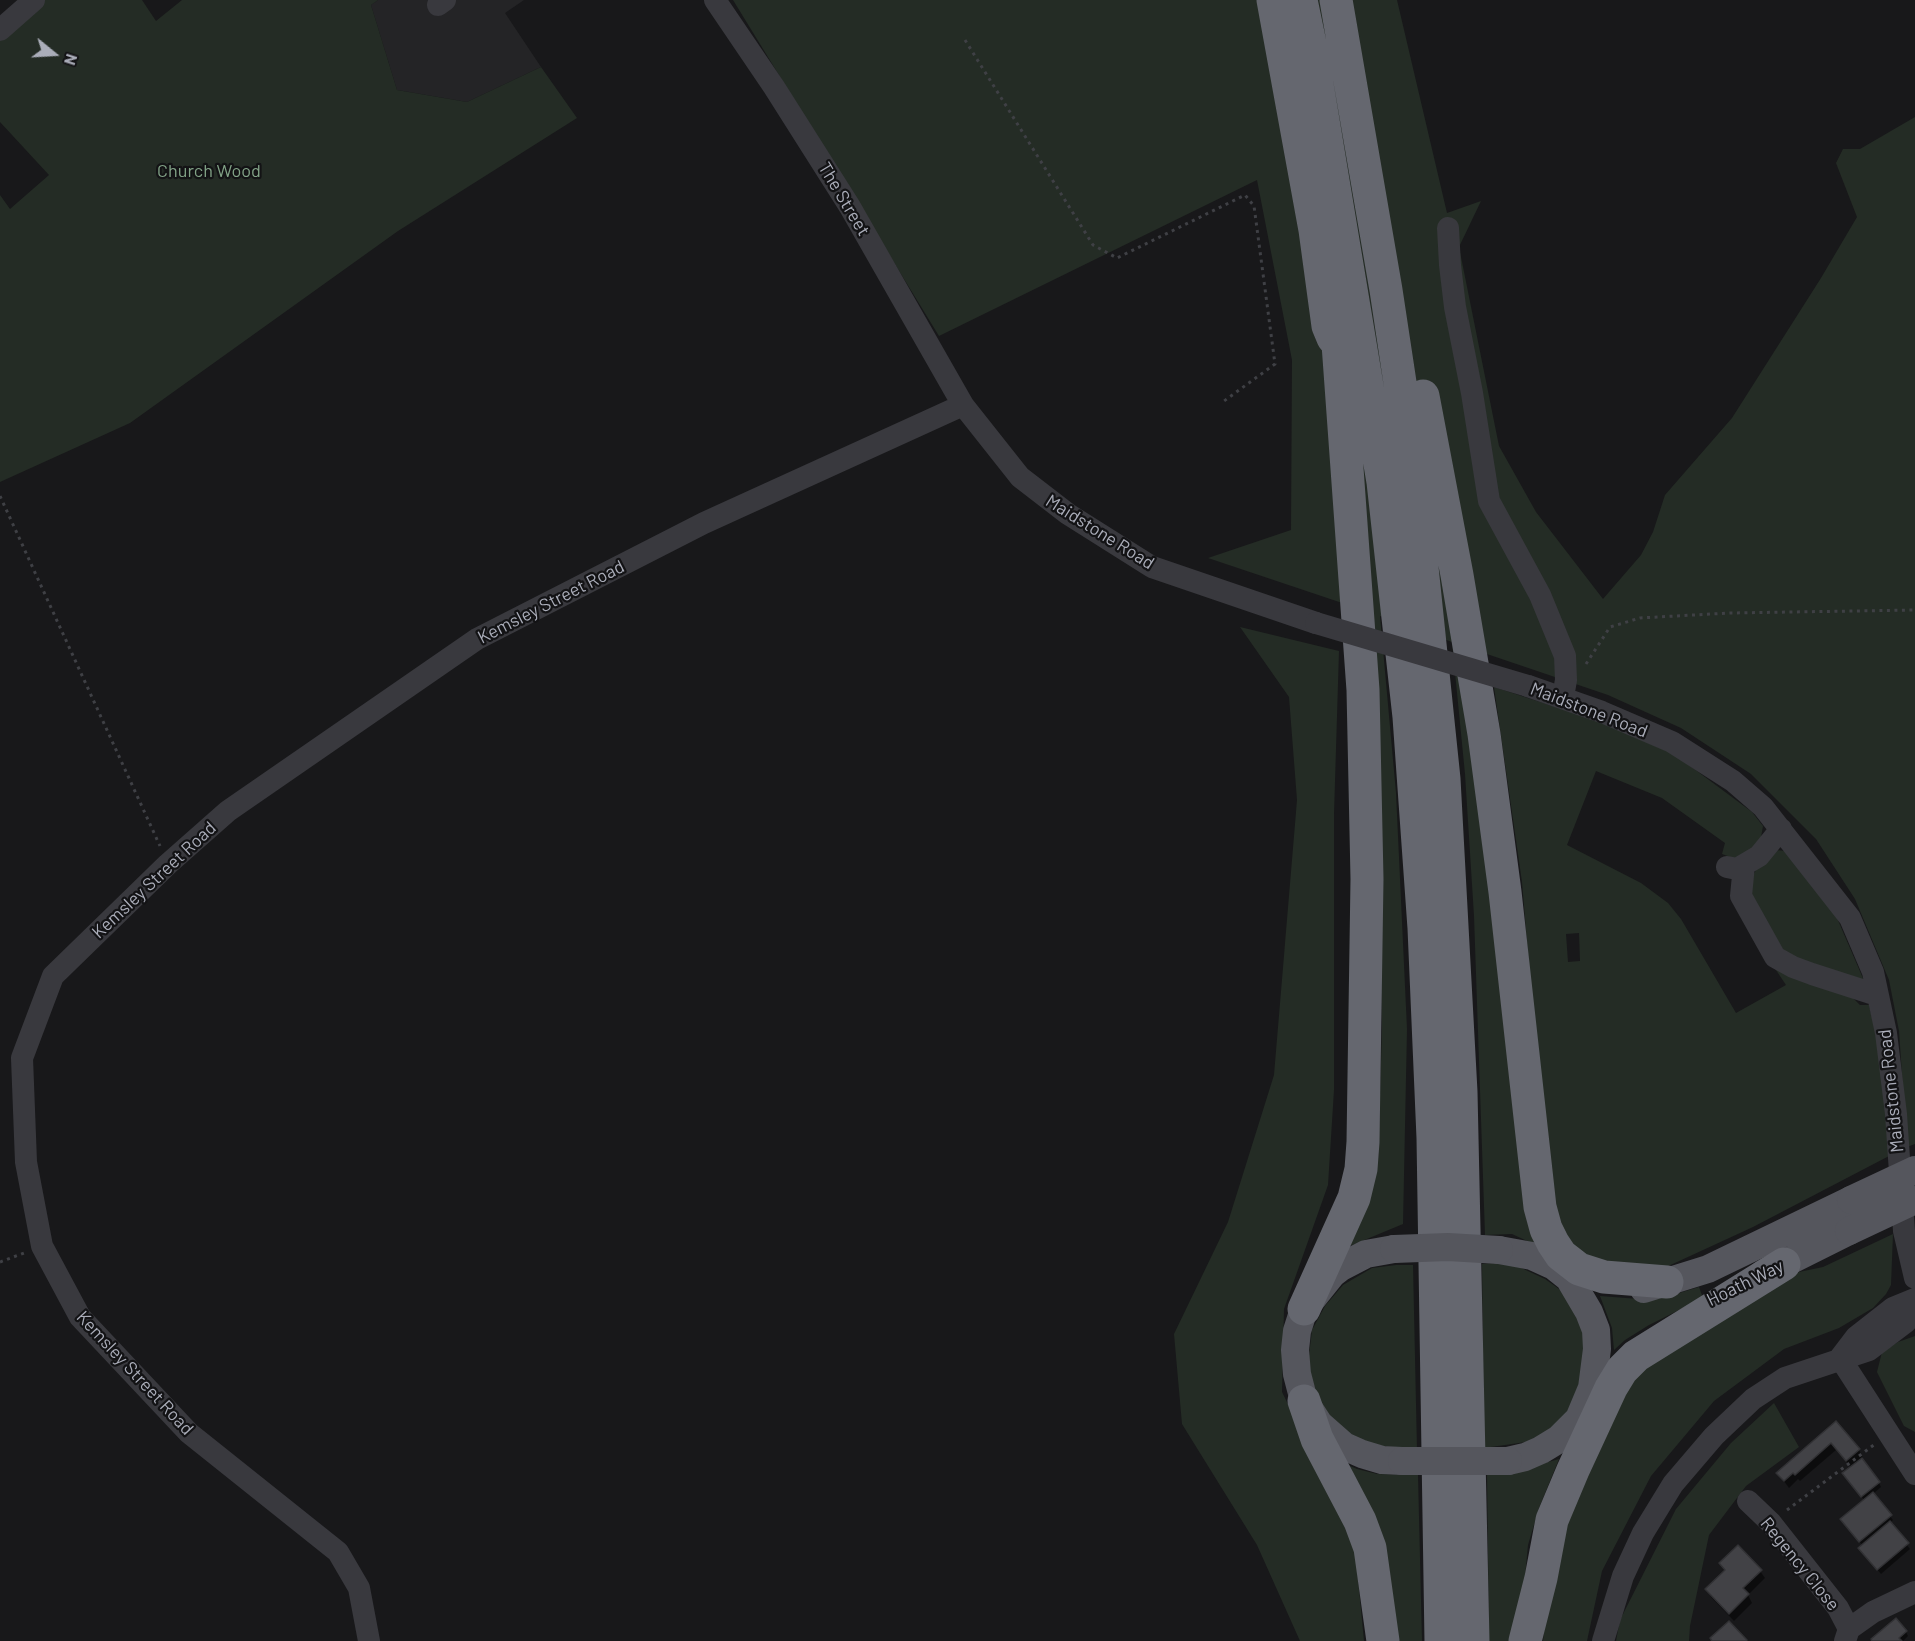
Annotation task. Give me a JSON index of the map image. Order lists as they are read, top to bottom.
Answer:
{
  "streets": {
    "main road": ["Hoath Way"],
    "street": [
      "The Street",
      "Maidstone Road",
      "Kemsley Street Road",
      "Regency Close"
    ]
  },
  "crossings": [
    ["The Street", "Maidstone Road"],
    ["The Street", "Kemsley Street Road"],
    ["Maidstone Road", "Kemsley Street Road"]
  ],
  "parks": ["Church Wood"],
  "north": "right"
}
